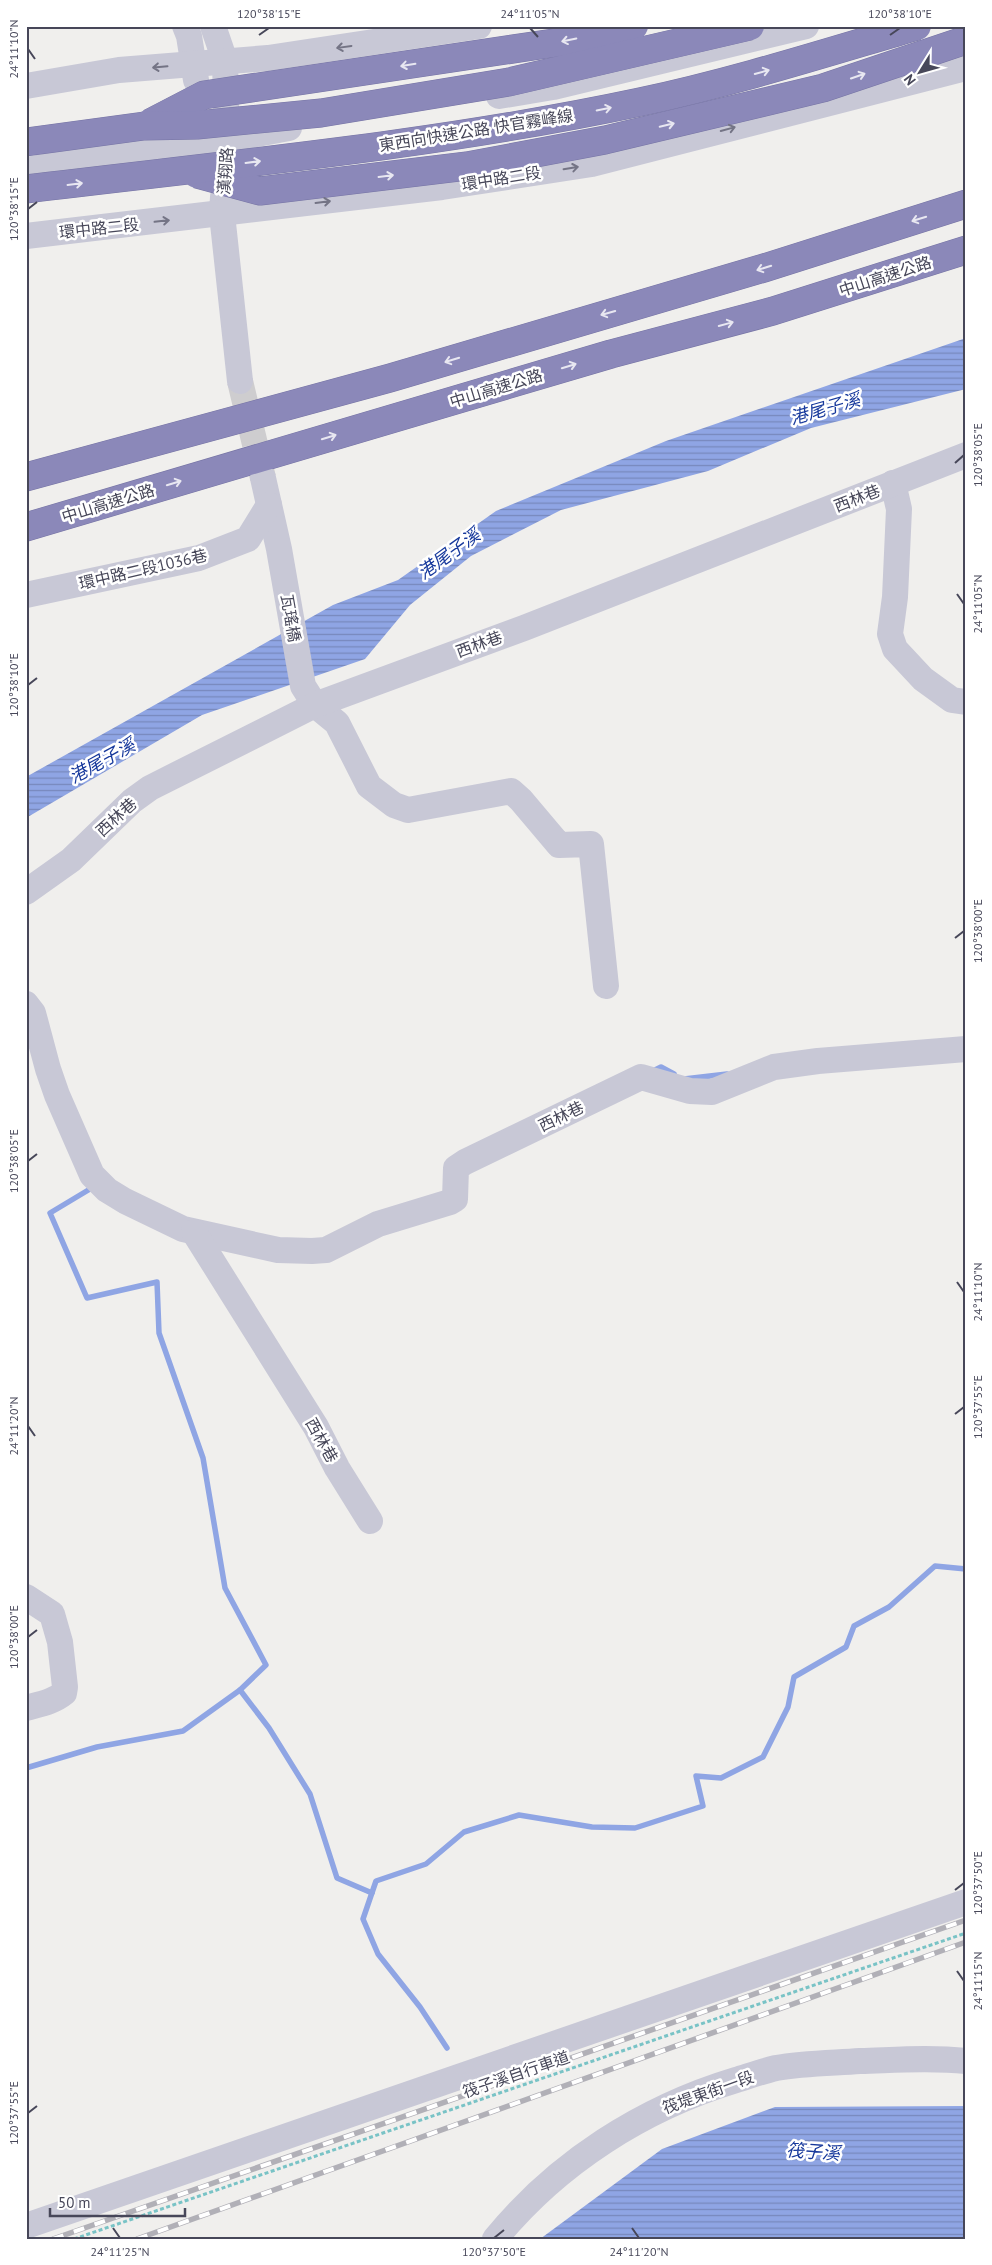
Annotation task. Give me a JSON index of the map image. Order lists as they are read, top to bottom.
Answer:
{
  "streets": {
    "highway": ["東西向快速公路 快官霧峰線", "中山高速公路"],
    "street": [
      "漢翔路",
      "環中路二段",
      "西林巷",
      "環中路二段1036巷",
      "瓦瑤橋",
      "筏堤東街一段"
    ],
    "path": ["筏子溪自行車道"]
  },
  "crossings": [
    ["漢翔路", "環中路二段"],
    ["西林巷", "瓦瑤橋"],
    ["環中路二段1036巷", "瓦瑤橋"]
  ],
  "water": ["港尾子溪", "筏子溪"],
  "scale_bar": "50 m",
  "north": "bottom left",
  "coordinates": [
    "120°38'15\"E",
    "24°11'05\"N",
    "120°38'10\"E",
    "24°11'10\"N",
    "120°38'05\"E",
    "120°38'00\"E",
    "120°37'55\"E",
    "24°11'20\"N",
    "120°37'50\"E",
    "24°11'15\"N",
    "24°11'25\"N"
  ]
}
